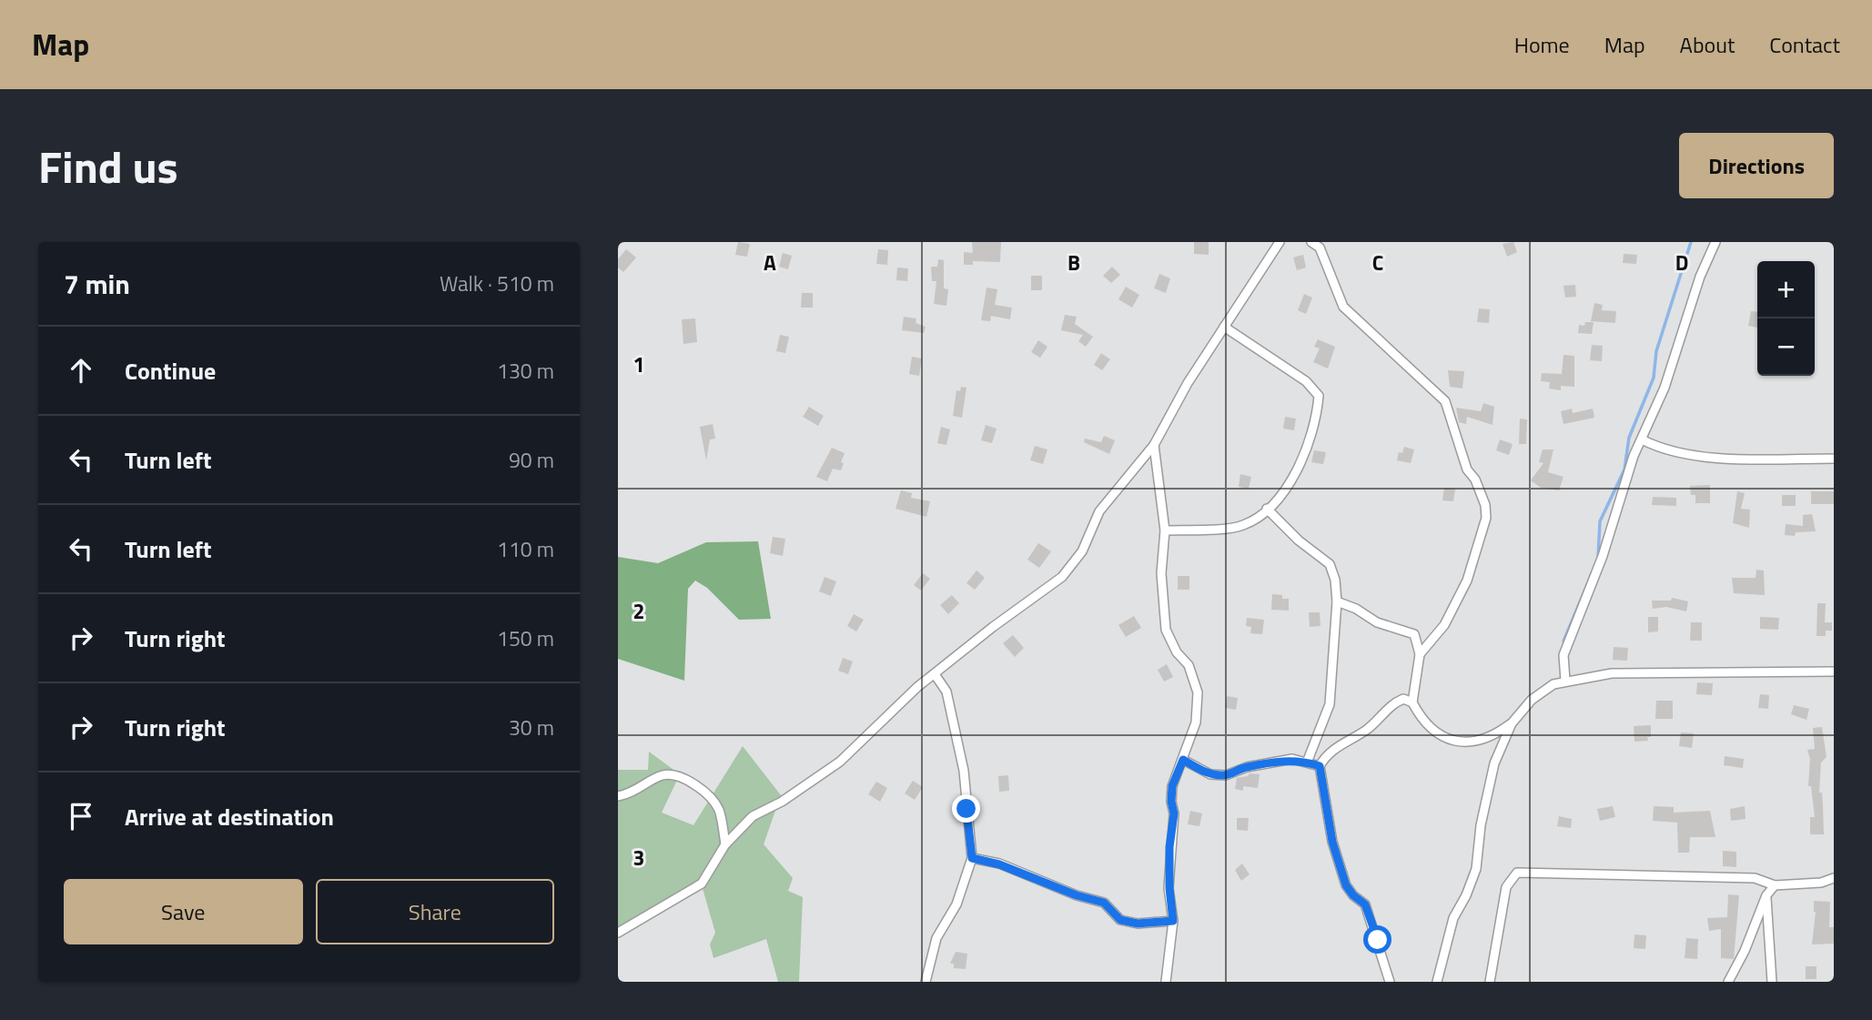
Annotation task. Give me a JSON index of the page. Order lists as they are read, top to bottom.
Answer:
{
  "page": {
    "header": "Map",
    "nav": [
      "Home",
      "Map",
      "About",
      "Contact"
    ],
    "title": "Find us",
    "buttons": [
      "Directions",
      ["Save", "Share"]
    ],
    "heading": ["7 min", "Walk · 510 m"],
    "map_buttons": ["+", "−"],
    "list": [
      ["Continue", "130 m"],
      ["Turn left", "90 m"],
      ["Turn left", "110 m"],
      ["Turn right", "150 m"],
      ["Turn right", "30 m"],
      "Arrive at destination"
    ]
  },
  "grid": {
    "columns": [
      "A",
      "B",
      "C",
      "D"
    ],
    "rows": ["1", "2", "3"]
  }
}
